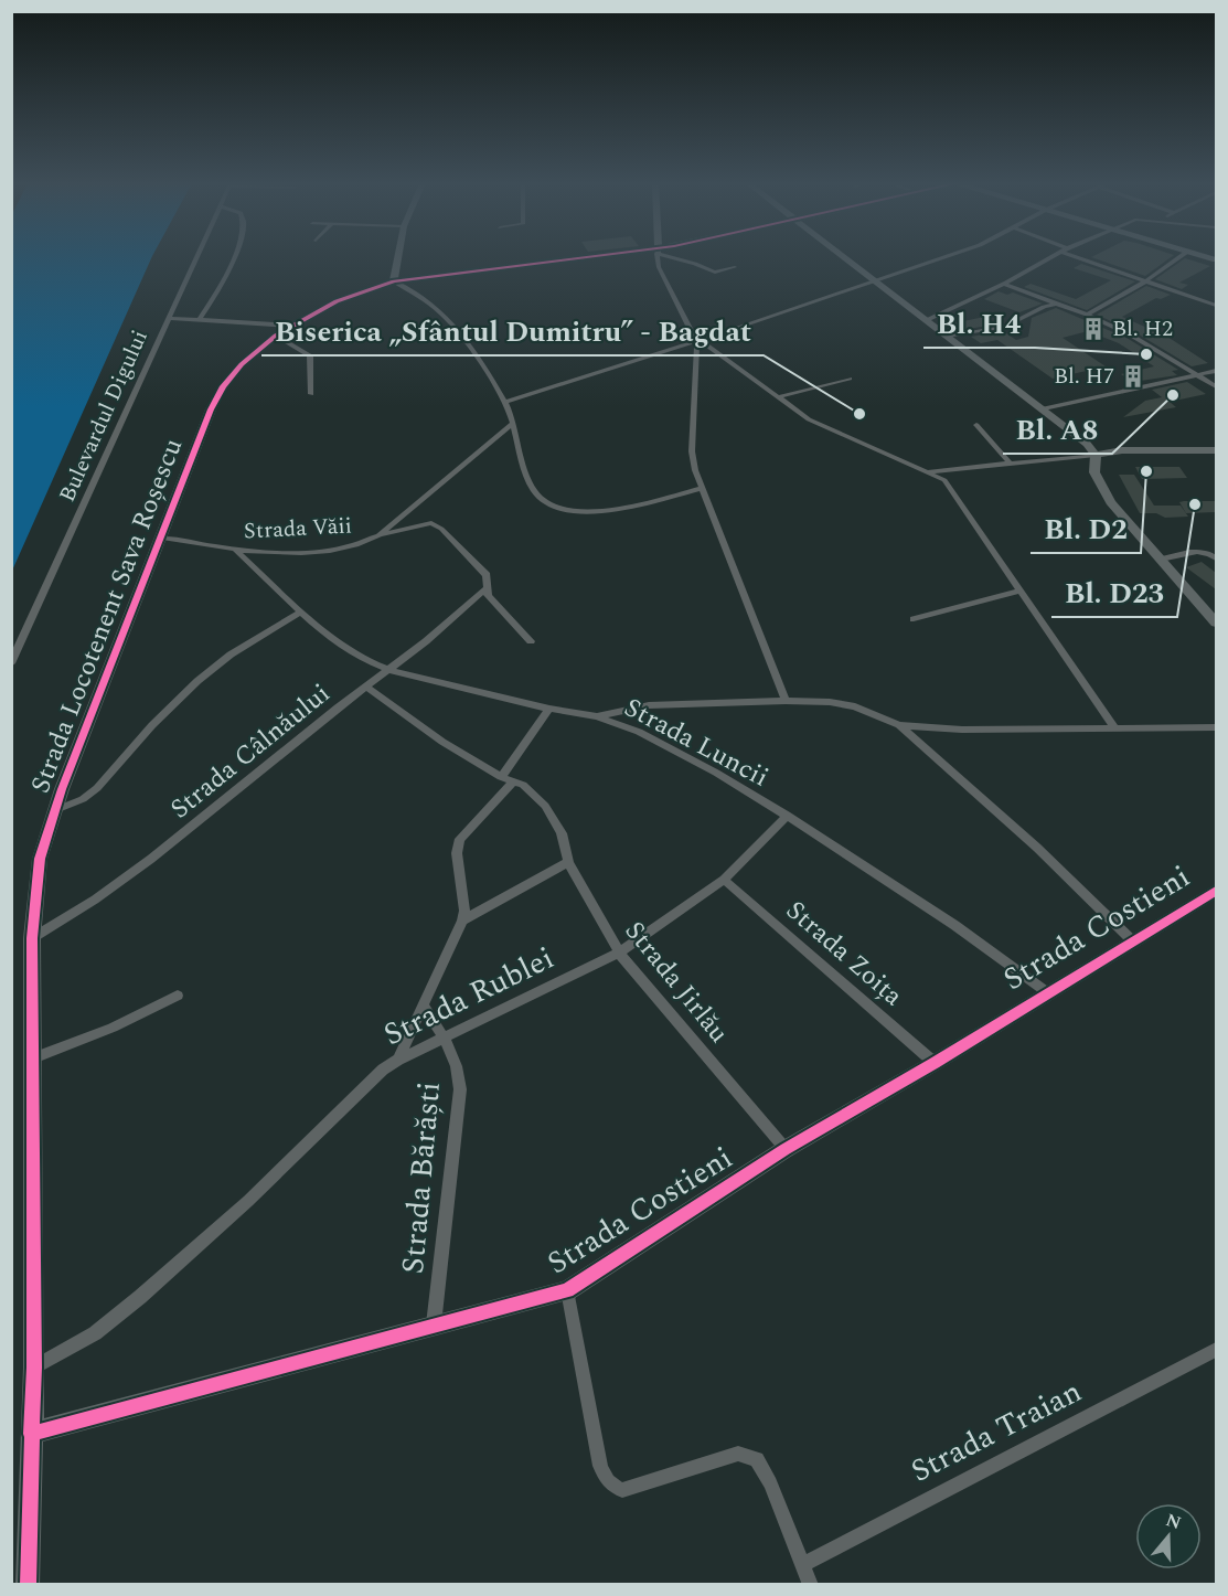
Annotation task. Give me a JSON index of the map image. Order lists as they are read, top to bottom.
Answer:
{
  "streets": {
    "street": [
      "Bulevardul Digului",
      "Strada Văii",
      "Strada Locotenent Sava Roșescu",
      "Strada Luncii",
      "Strada Câlnăului",
      "Strada Costieni",
      "Strada Zoița",
      "Strada Jirlău",
      "Strada Rublei",
      "Strada Bărăști",
      "Strada Traian"
    ]
  },
  "crossings": [
    ["Strada Văii", "Strada Locotenent Sava Roșescu"],
    ["Strada Văii", "Strada Luncii"],
    ["Strada Locotenent Sava Roșescu", "Strada Câlnăului"],
    ["Strada Locotenent Sava Roșescu", "Strada Costieni"],
    ["Strada Locotenent Sava Roșescu", "Strada Rublei"],
    ["Strada Luncii", "Strada Câlnăului"],
    ["Strada Luncii", "Strada Costieni"],
    ["Strada Luncii", "Strada Rublei"],
    ["Strada Câlnăului", "Strada Jirlău"],
    ["Strada Costieni", "Strada Zoița"],
    ["Strada Costieni", "Strada Jirlău"],
    ["Strada Costieni", "Strada Bărăști"],
    ["Strada Zoița", "Strada Rublei"],
    ["Strada Jirlău", "Strada Rublei"],
    ["Strada Rublei", "Strada Bărăști"]
  ],
  "places": {
    "building": ["Bl. H2", "Bl. H7"],
    "other": [
      "Bl. H4",
      "Bl. A8",
      "Biserica „Sfântul Dumitru” - Bagdat",
      "Bl. D2",
      "Bl. D23"
    ]
  },
  "north": "top"
}
